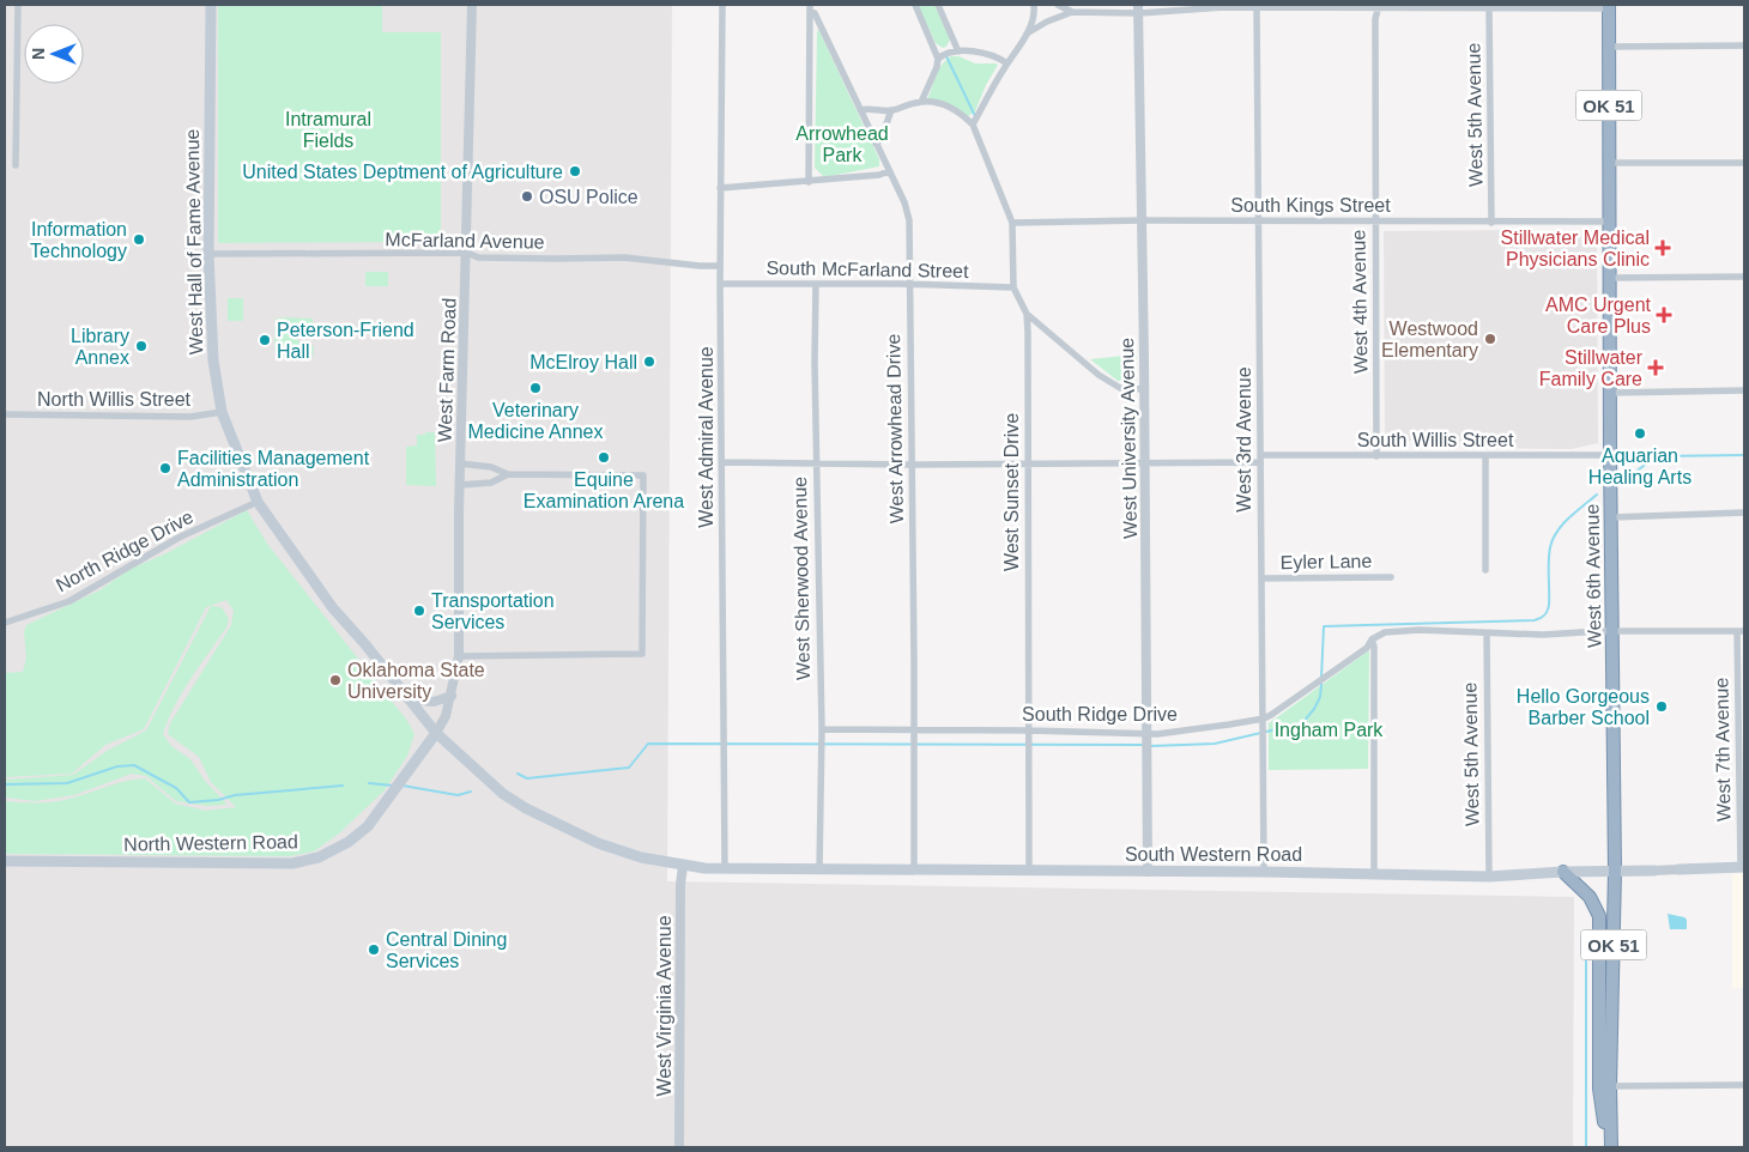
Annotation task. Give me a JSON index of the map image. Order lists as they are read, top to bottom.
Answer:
{
  "streets": {
    "highway": ["OK 51", "West 6th Avenue"],
    "main road": ["West Hall of Fame Avenue", "North Western Road", "South Western Road"],
    "street": [
      "West 5th Avenue",
      "South Kings Street",
      "McFarland Avenue",
      "South McFarland Street",
      "West 4th Avenue",
      "West Farm Road",
      "North Willis Street",
      "West Arrowhead Drive",
      "West Admiral Avenue",
      "West University Avenue",
      "West 3rd Avenue",
      "South Willis Street",
      "West Sunset Drive",
      "North Ridge Drive",
      "Eyler Lane",
      "West Sherwood Avenue",
      "South Ridge Drive",
      "West 7th Avenue",
      "West Virginia Avenue"
    ]
  },
  "crossings": [
    ["West 5th Avenue", "South Kings Street"],
    ["West 5th Avenue", "South Ridge Drive"],
    ["West 5th Avenue", "South Western Road"],
    ["South Kings Street", "West 4th Avenue"],
    ["South Kings Street", "West University Avenue"],
    ["South Kings Street", "West 3rd Avenue"],
    ["South Kings Street", "West Sunset Drive"],
    ["South Kings Street", "West 6th Avenue"],
    ["McFarland Avenue", "West Hall of Fame Avenue"],
    ["McFarland Avenue", "West Farm Road"],
    ["McFarland Avenue", "West Admiral Avenue"],
    ["West Hall of Fame Avenue", "West Farm Road"],
    ["West Hall of Fame Avenue", "North Willis Street"],
    ["West Hall of Fame Avenue", "North Ridge Drive"],
    ["West Hall of Fame Avenue", "North Western Road"],
    ["South McFarland Street", "West Arrowhead Drive"],
    ["South McFarland Street", "West Admiral Avenue"],
    ["South McFarland Street", "West Sunset Drive"],
    ["South McFarland Street", "West Sherwood Avenue"],
    ["West 4th Avenue", "South Willis Street"],
    ["West Farm Road", "North Western Road"],
    ["West Arrowhead Drive", "South Willis Street"],
    ["West Arrowhead Drive", "South Ridge Drive"],
    ["West Arrowhead Drive", "South Western Road"],
    ["West Admiral Avenue", "South Willis Street"],
    ["West Admiral Avenue", "South Western Road"],
    ["West University Avenue", "South Willis Street"],
    ["West University Avenue", "South Ridge Drive"],
    ["West University Avenue", "South Western Road"],
    ["West 3rd Avenue", "South Willis Street"],
    ["West 3rd Avenue", "Eyler Lane"],
    ["West 3rd Avenue", "South Ridge Drive"],
    ["West 3rd Avenue", "South Western Road"],
    ["South Willis Street", "West Sunset Drive"],
    ["South Willis Street", "West 6th Avenue"],
    ["South Willis Street", "West Sherwood Avenue"],
    ["West Sunset Drive", "South Ridge Drive"],
    ["West Sunset Drive", "South Western Road"],
    ["West 6th Avenue", "South Ridge Drive"],
    ["West 6th Avenue", "South Western Road"],
    ["West Sherwood Avenue", "South Ridge Drive"],
    ["West Sherwood Avenue", "South Western Road"],
    ["South Ridge Drive", "West 7th Avenue"],
    ["West 7th Avenue", "South Western Road"],
    ["South Western Road", "West Virginia Avenue"]
  ],
  "parks": ["Intramural Fields", "Arrowhead Park", "Ingham Park"],
  "places": {
    "other": [
      "United States Deptment of Agriculture",
      "OSU Police",
      "Information Technology",
      "Westwood Elementary",
      "Peterson-Friend Hall",
      "Library Annex",
      "McElroy Hall",
      "Veterinary Medicine Annex",
      "Aquarian Healing Arts",
      "Equine Examination Arena",
      "Facilities Management Administration",
      "Transportation Services",
      "Oklahoma State University",
      "Hello Gorgeous Barber School",
      "Central Dining Services"
    ],
    "health": ["Stillwater Medical Physicians Clinic", "AMC Urgent Care Plus", "Stillwater Family Care"]
  },
  "north": "left"
}
